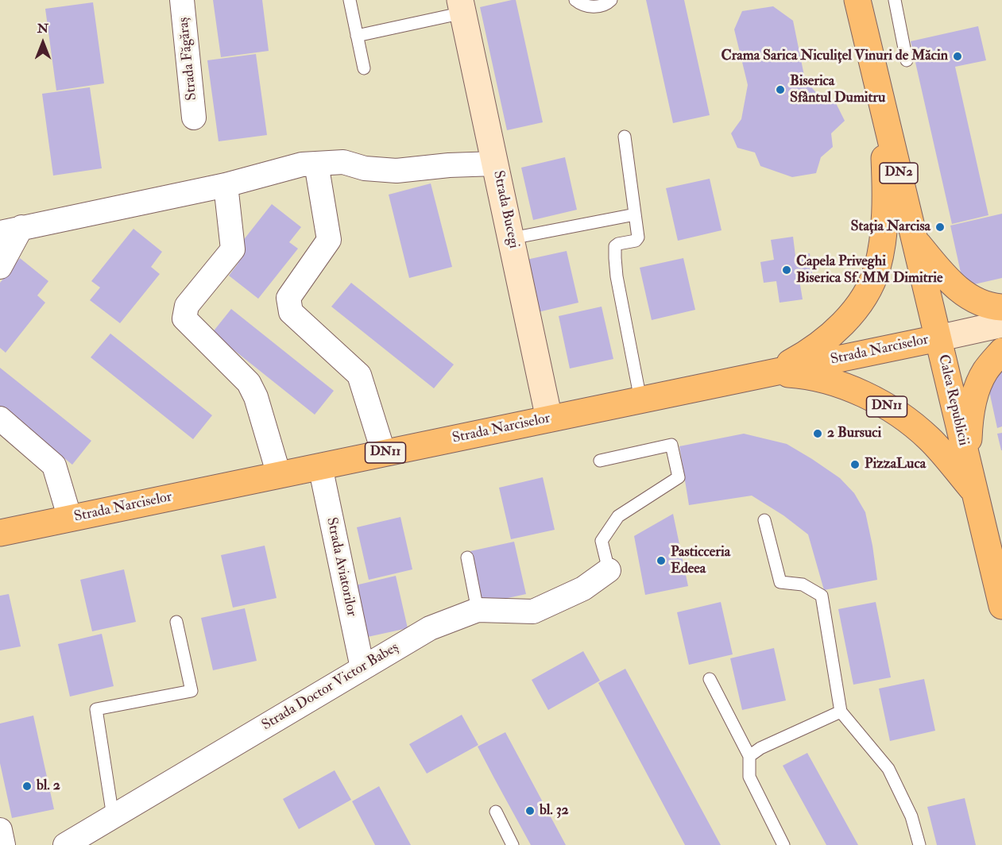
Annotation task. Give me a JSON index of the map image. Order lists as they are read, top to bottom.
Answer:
{
  "streets": {
    "main road": [
      "DN2",
      "Strada Narciselor",
      "Calea Republicii",
      "DN11"
    ],
    "street": [
      "Strada Făgăraș",
      "Strada Bucegi",
      "Strada Aviatorilor",
      "Strada Doctor Victor Babeș"
    ]
  },
  "crossings": [
    ["Strada Bucegi", "Strada Narciselor"],
    ["Strada Narciselor", "Calea Republicii"],
    ["Strada Narciselor", "DN11"],
    ["Strada Narciselor", "Strada Aviatorilor"],
    ["Calea Republicii", "DN11"],
    ["Strada Aviatorilor", "Strada Doctor Victor Babeș"]
  ],
  "places": [
    "Crama Sarica Niculițel Vinuri de Măcin",
    "Biserica Sfântul Dumitru",
    "Stația Narcisa",
    "Capela Priveghi Biserica Sf. MM Dimitrie",
    "2 Bursuci",
    "PizzaLuca",
    "Pasticceria Edeea",
    "bl. 2",
    "bl. 32"
  ],
  "north": "top"
}
